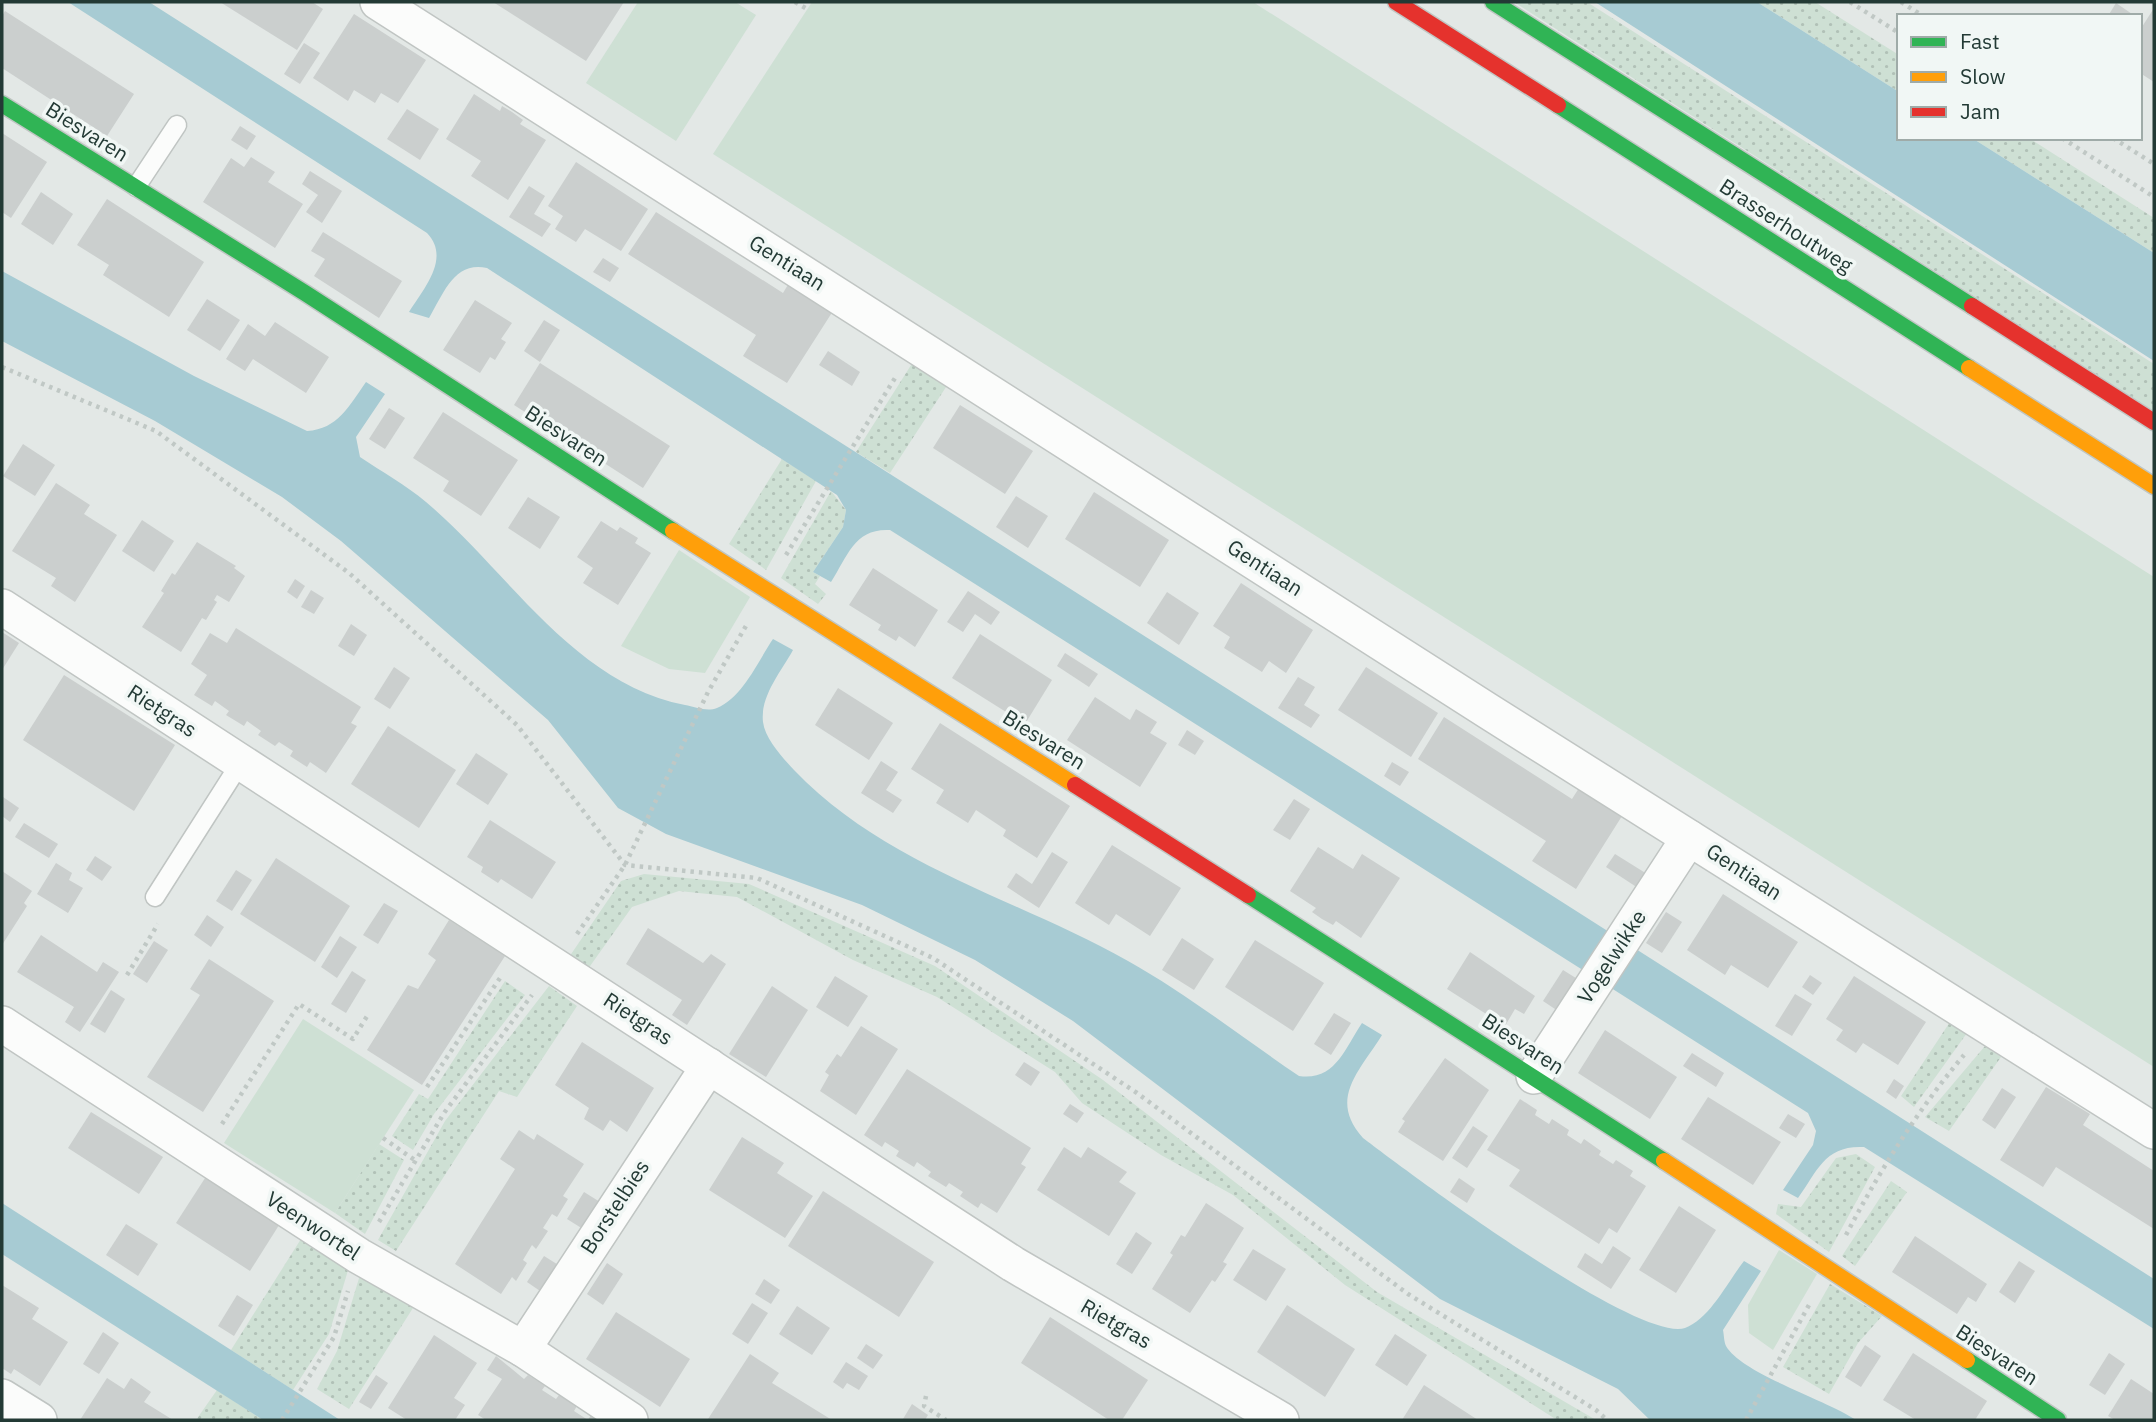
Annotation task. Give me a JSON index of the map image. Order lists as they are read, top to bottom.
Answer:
{
  "streets": {
    "street": [
      "Biesvaren",
      "Brasserhoutweg",
      "Gentiaan",
      "Rietgras",
      "Vogelwikke",
      "Borstelbies",
      "Veenwortel"
    ]
  },
  "crossings": [
    ["Biesvaren", "Vogelwikke"],
    ["Gentiaan", "Vogelwikke"],
    ["Rietgras", "Borstelbies"],
    ["Borstelbies", "Veenwortel"]
  ],
  "legend": ["Fast", "Slow", "Jam"]
}
